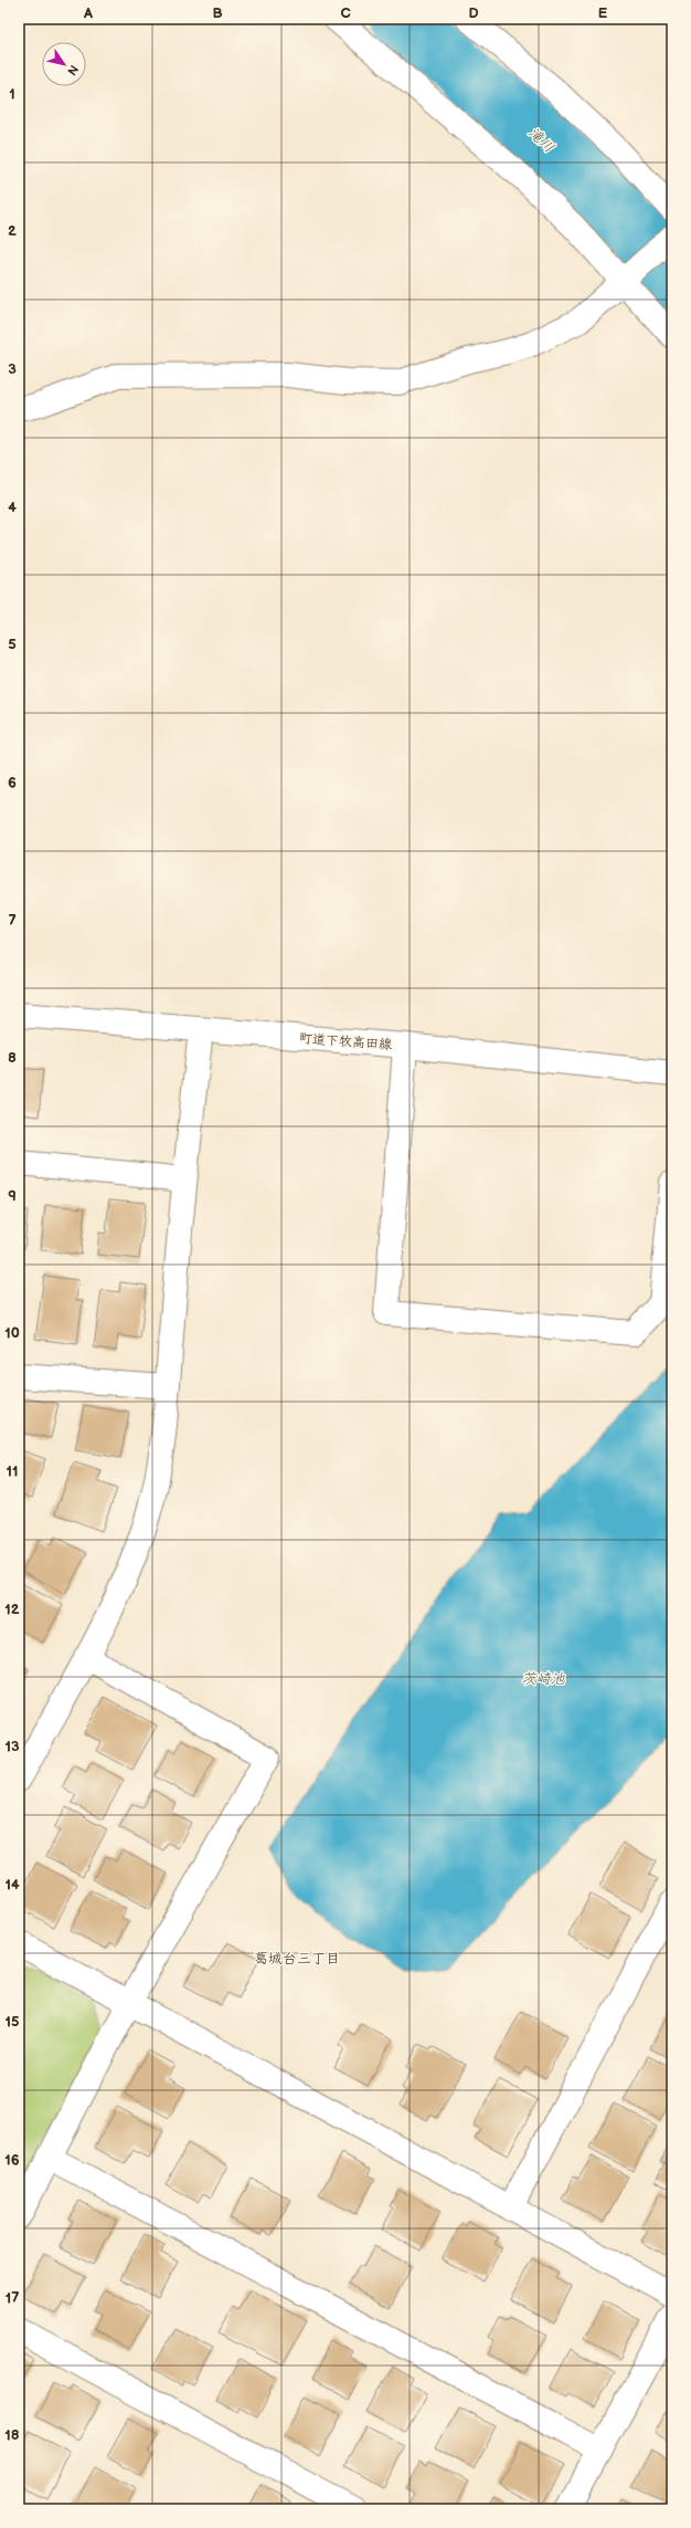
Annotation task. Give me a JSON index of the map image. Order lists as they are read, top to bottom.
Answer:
{
  "streets": {
    "street": ["町道下牧高田線"]
  },
  "districts": ["葛城台三丁目"],
  "water": ["滝川", "茨崎池"],
  "north": "bottom right",
  "grid": {
    "columns": [
      "A",
      "B",
      "C",
      "D",
      "E"
    ],
    "rows": [
      "1",
      "2",
      "3",
      "4",
      "5",
      "6",
      "7",
      "8",
      "9",
      "10",
      "11",
      "12",
      "13",
      "14",
      "15",
      "16",
      "17",
      "18"
    ]
  }
}
